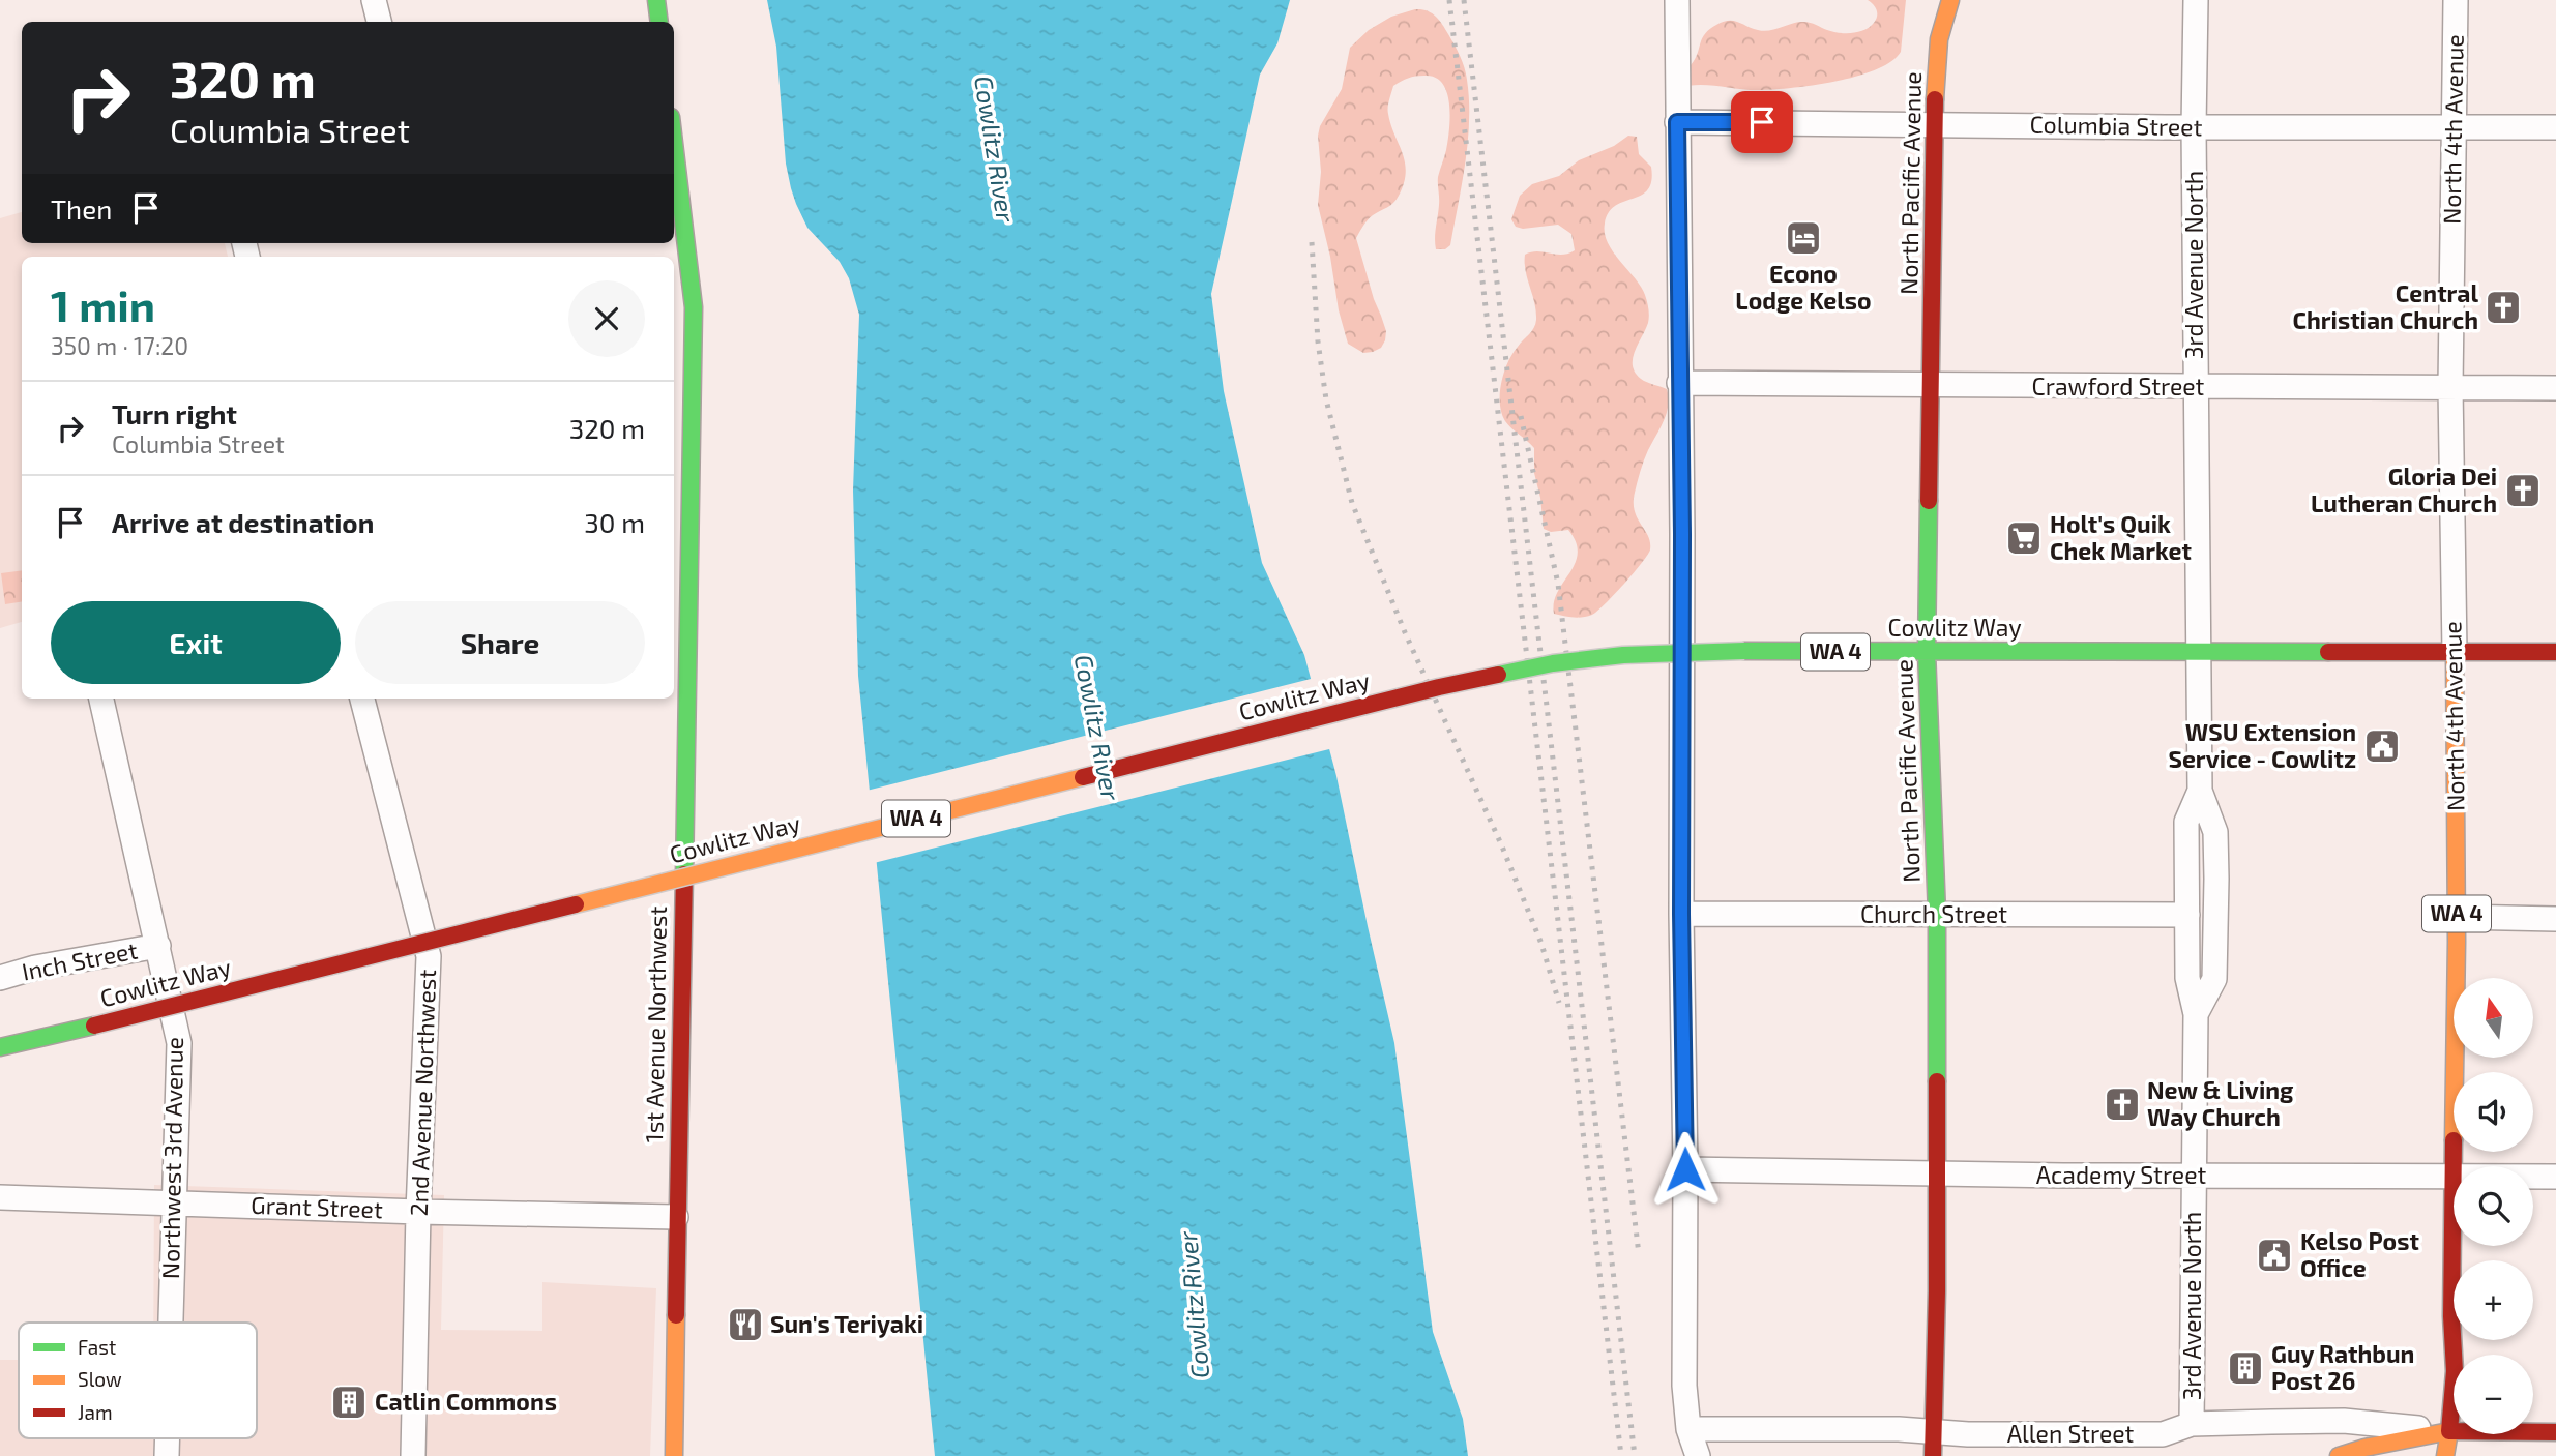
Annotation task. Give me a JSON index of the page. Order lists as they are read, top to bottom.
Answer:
{
  "streets": {
    "main road": [
      "North 4th Avenue",
      "North Pacific Avenue",
      "Cowlitz Way",
      "WA 4",
      "1st Avenue Northwest",
      "Allen Street"
    ],
    "street": [
      "Columbia Street",
      "3rd Avenue North",
      "Crawford Street",
      "Church Street",
      "Inch Street",
      "2nd Avenue Northwest",
      "Northwest 3rd Avenue",
      "Academy Street",
      "Grant Street"
    ]
  },
  "crossings": [
    ["Columbia Street", "North 4th Avenue"],
    ["Columbia Street", "North Pacific Avenue"],
    ["Columbia Street", "3rd Avenue North"],
    ["North 4th Avenue", "Crawford Street"],
    ["North 4th Avenue", "Cowlitz Way"],
    ["North 4th Avenue", "Allen Street"],
    ["North Pacific Avenue", "Crawford Street"],
    ["North Pacific Avenue", "Cowlitz Way"],
    ["North Pacific Avenue", "Church Street"],
    ["North Pacific Avenue", "Academy Street"],
    ["North Pacific Avenue", "Allen Street"],
    ["3rd Avenue North", "Crawford Street"],
    ["3rd Avenue North", "Cowlitz Way"],
    ["3rd Avenue North", "Church Street"],
    ["3rd Avenue North", "Academy Street"],
    ["3rd Avenue North", "Allen Street"],
    ["Inch Street", "Northwest 3rd Avenue"],
    ["1st Avenue Northwest", "Grant Street"],
    ["2nd Avenue Northwest", "Grant Street"],
    ["Northwest 3rd Avenue", "Grant Street"]
  ],
  "water": ["Cowlitz River"],
  "places": {
    "hotel": ["Econo Lodge Kelso"],
    "church": ["Central Christian Church", "Gloria Dei Lutheran Church", "New & Living Way Church"],
    "supermarket": ["Holt's Quik Chek Market"],
    "public building": ["WSU Extension Service - Cowlitz", "Kelso Post Office"],
    "restaurant": ["Sun's Teriyaki"],
    "building": ["Guy Rathbun Post 26", "Catlin Commons"]
  },
  "legend": ["Fast", "Slow", "Jam"],
  "north": "top",
  "page": {
    "turn": ["320 m", "Columbia Street"],
    "then": "Then",
    "heading": ["1 min", "350 m · 17:20"],
    "list": [
      {
        "name": "Turn right",
        "note": "Columbia Street",
        "value": "320 m"
      },
      {
        "name": "Arrive at destination",
        "value": "30 m"
      }
    ],
    "buttons": ["Exit", "Share"],
    "map_buttons": ["+", "−"]
  }
}
